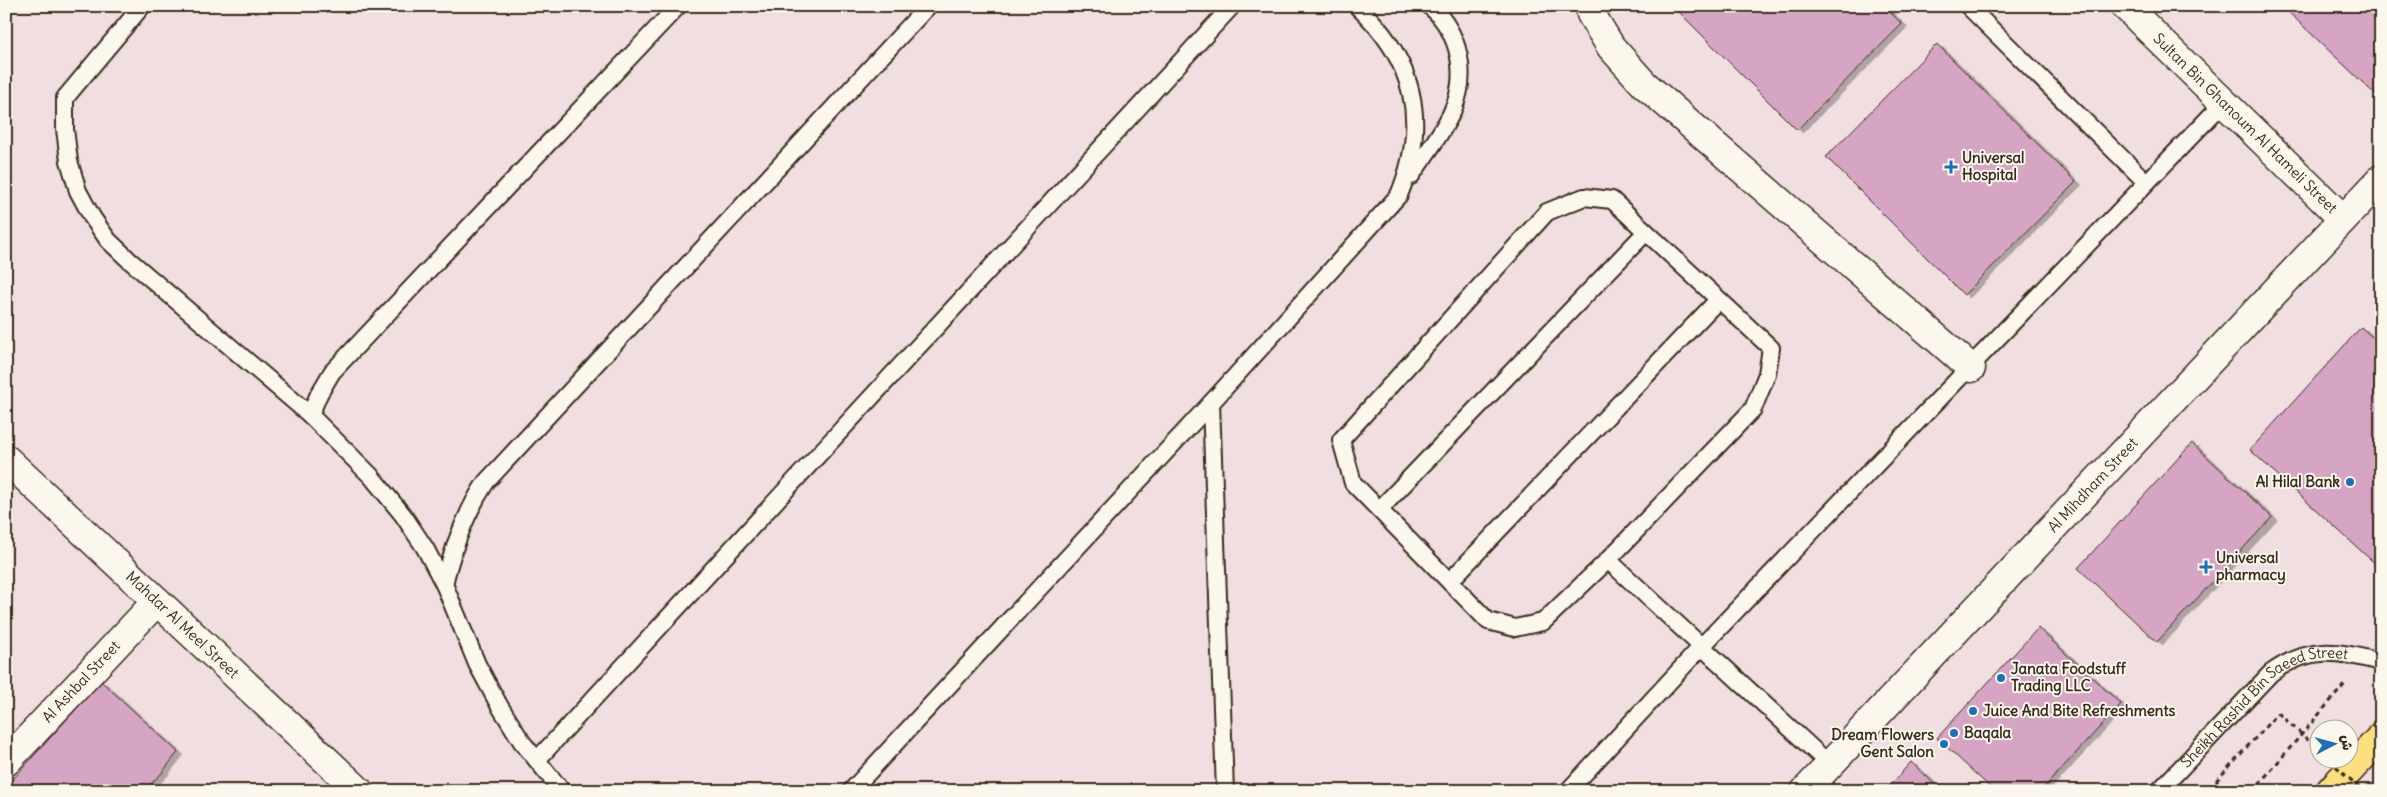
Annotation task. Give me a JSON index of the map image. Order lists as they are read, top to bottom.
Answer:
{
  "streets": {
    "street": [
      "Sultan Bin Ghanoum Al Hameli Street",
      "Al Mihdham Street",
      "Mahdar Al Meel Street",
      "Al Ashbal Street"
    ],
    "lane": ["Sheikh Rashid Bin Saeed Street"]
  },
  "crossings": [
    ["Sultan Bin Ghanoum Al Hameli Street", "Al Mihdham Street"],
    ["Mahdar Al Meel Street", "Al Ashbal Street"]
  ],
  "places": {
    "health": ["Universal Hospital", "Universal pharmacy"],
    "other": [
      "Al Hilal Bank",
      "Janata Foodstuff Trading LLC",
      "Juice And Bite Refreshments",
      "Baqala",
      "Dream Flowers Gent Salon"
    ]
  },
  "north": "right"
}
